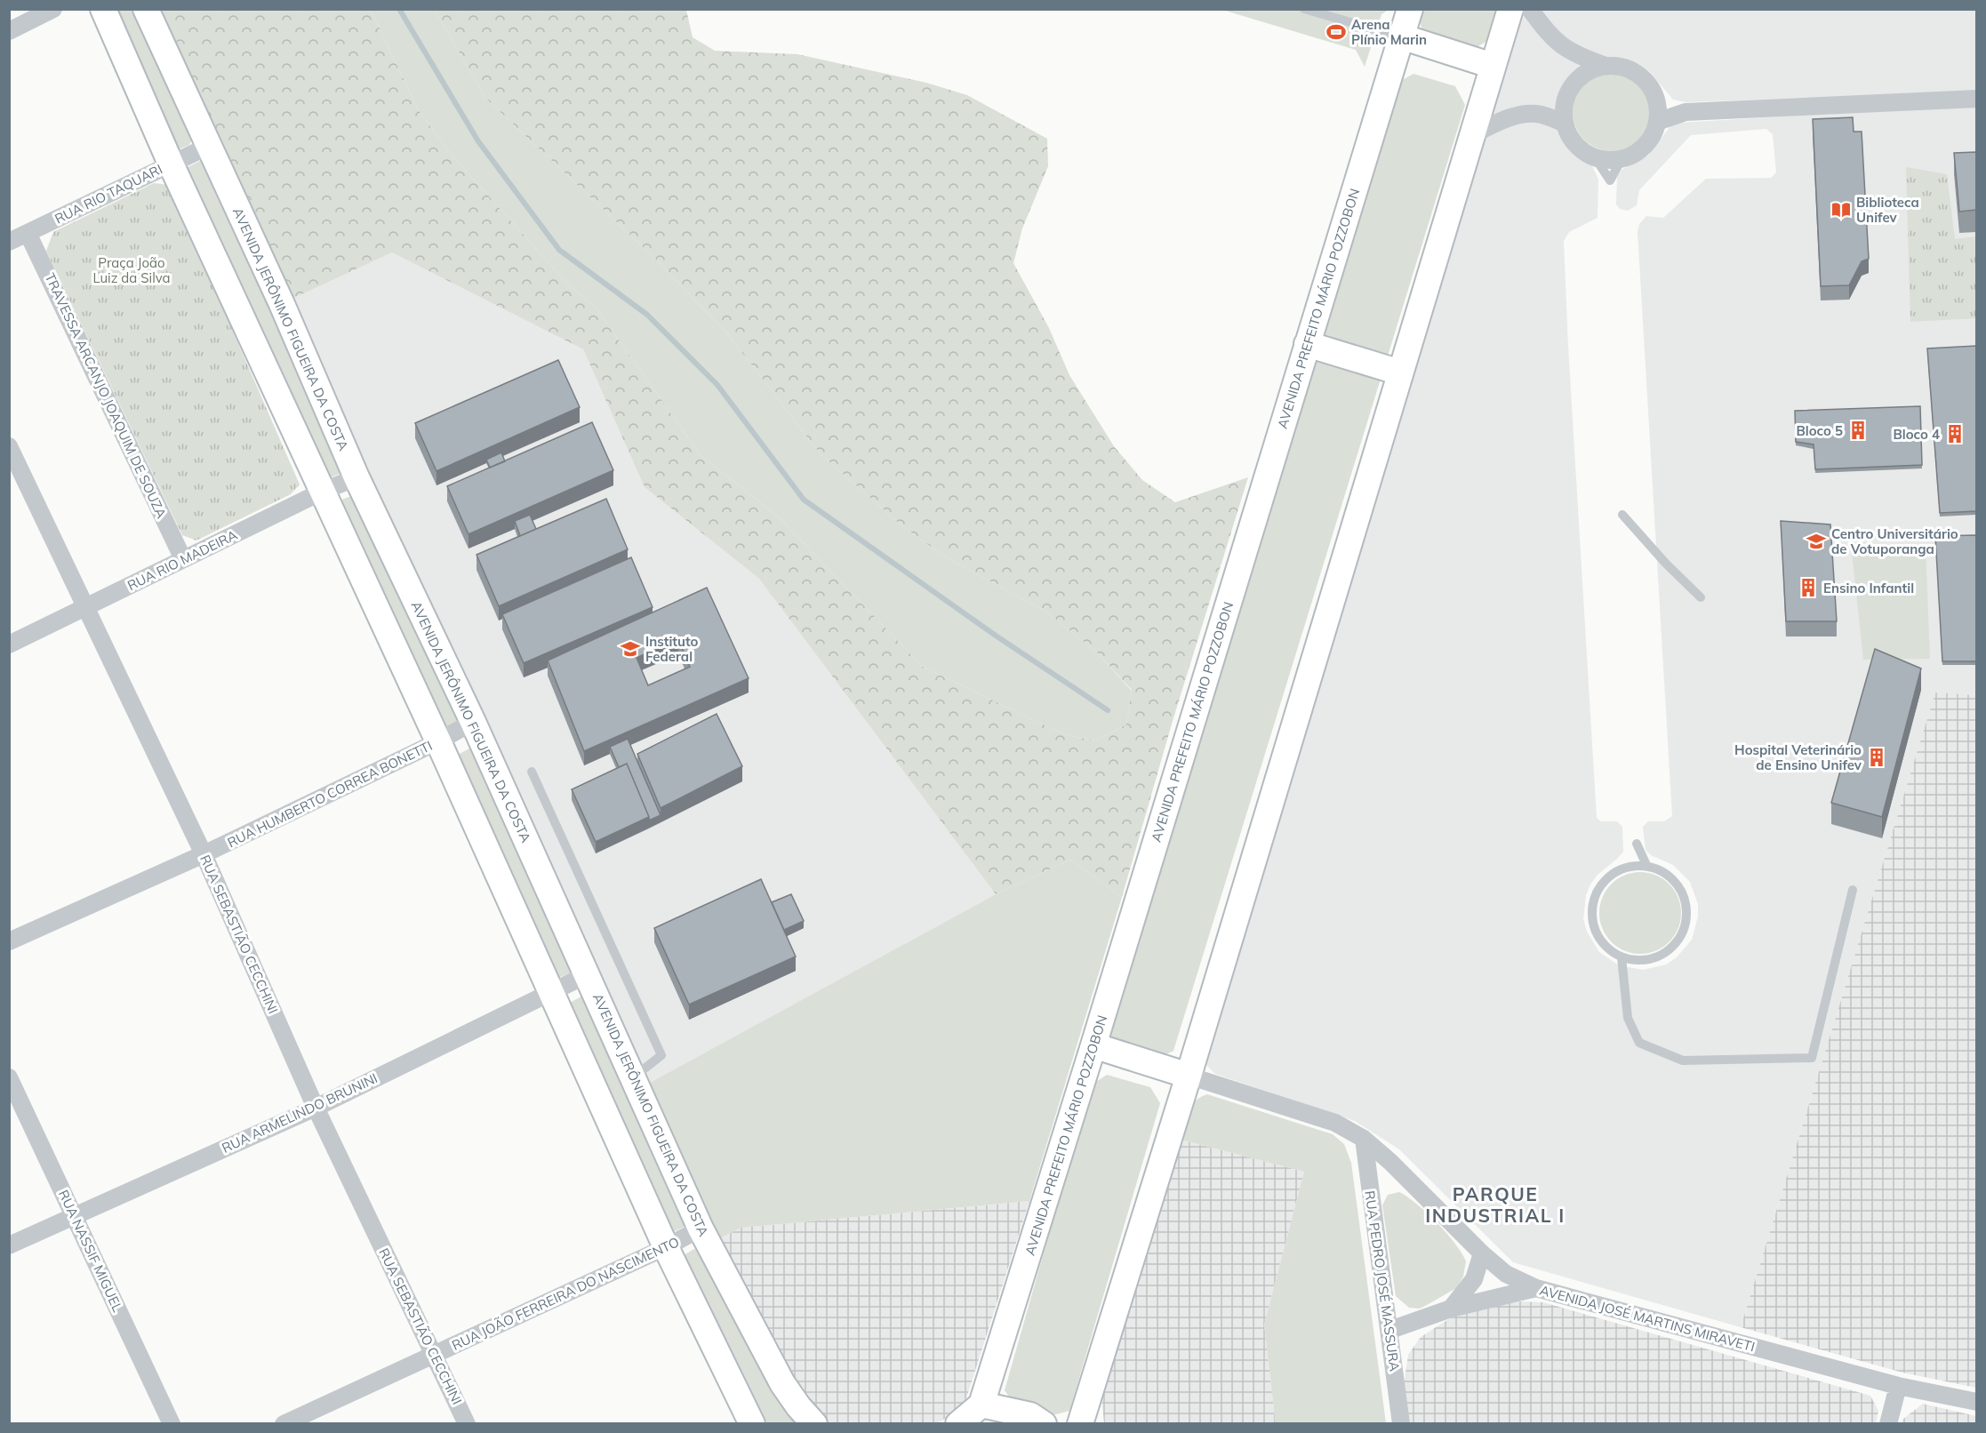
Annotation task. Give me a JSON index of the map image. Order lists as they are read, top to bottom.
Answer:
{
  "streets": {
    "street": [
      "RUA RIO TAQUARI",
      "AVENIDA PREFEITO MÁRIO POZZOBON",
      "AVENIDA JERÔNIMO FIGUEIRA DA COSTA",
      "TRAVESSA ARCANJO JOAQUIM DE SOUZA",
      "RUA RIO MADEIRA",
      "RUA HUMBERTO CORREA BONETTI",
      "RUA SEBASTIÃO CECCHINI",
      "RUA ARMELINDO BRUNINI",
      "RUA NASSIF MIGUEL",
      "RUA PEDRO JOSÉ MASSURA",
      "RUA JOÃO FERREIRA DO NASCIMENTO",
      "AVENIDA JOSÉ MARTINS MIRAVETI"
    ]
  },
  "crossings": [
    ["RUA RIO TAQUARI", "AVENIDA JERÔNIMO FIGUEIRA DA COSTA"],
    ["RUA RIO TAQUARI", "TRAVESSA ARCANJO JOAQUIM DE SOUZA"],
    ["AVENIDA JERÔNIMO FIGUEIRA DA COSTA", "RUA RIO MADEIRA"],
    ["AVENIDA JERÔNIMO FIGUEIRA DA COSTA", "RUA HUMBERTO CORREA BONETTI"],
    ["AVENIDA JERÔNIMO FIGUEIRA DA COSTA", "RUA ARMELINDO BRUNINI"],
    ["AVENIDA JERÔNIMO FIGUEIRA DA COSTA", "RUA JOÃO FERREIRA DO NASCIMENTO"],
    ["TRAVESSA ARCANJO JOAQUIM DE SOUZA", "RUA RIO MADEIRA"],
    ["RUA RIO MADEIRA", "RUA SEBASTIÃO CECCHINI"],
    ["RUA HUMBERTO CORREA BONETTI", "RUA SEBASTIÃO CECCHINI"],
    ["RUA SEBASTIÃO CECCHINI", "RUA ARMELINDO BRUNINI"],
    ["RUA SEBASTIÃO CECCHINI", "RUA JOÃO FERREIRA DO NASCIMENTO"],
    ["RUA ARMELINDO BRUNINI", "RUA NASSIF MIGUEL"],
    ["RUA PEDRO JOSÉ MASSURA", "AVENIDA JOSÉ MARTINS MIRAVETI"]
  ],
  "districts": ["PARQUE INDUSTRIAL I"],
  "parks": ["Praça João Luiz da Silva"],
  "places": {
    "sports": ["Arena Plínio Marin"],
    "library": ["Biblioteca Unifev"],
    "building": [
      "Bloco 5",
      "Bloco 4",
      "Ensino Infantil",
      "Hospital Veterinário de Ensino Unifev"
    ],
    "school or university": ["Centro Universitário de Votuporanga", "Instituto Federal"]
  }
}
